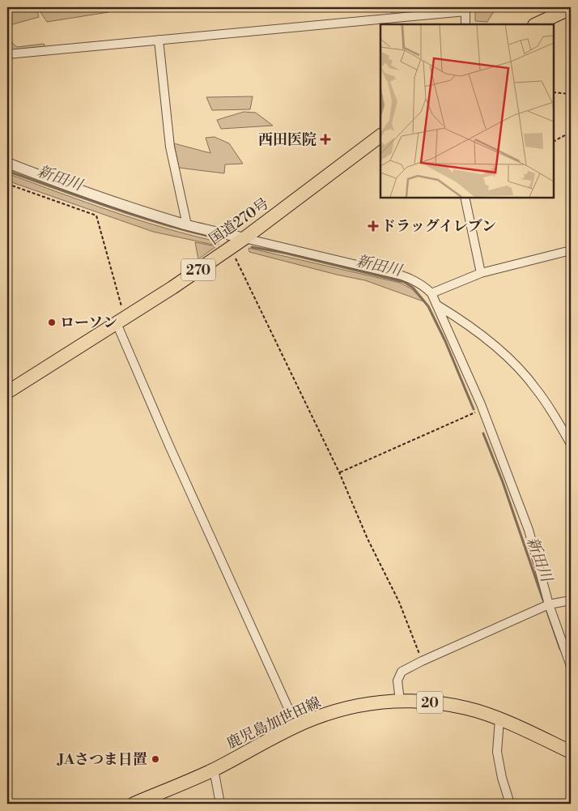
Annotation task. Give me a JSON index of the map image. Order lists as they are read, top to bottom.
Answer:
{
  "streets": {
    "main road": [
      "国道270号",
      "270",
      "20",
      "鹿児島加世田線"
    ]
  },
  "water": ["新田川"],
  "places": {
    "health": ["西田医院", "ドラッグイレブン"],
    "other": ["ローソン", "JAさつま日置"]
  }
}
